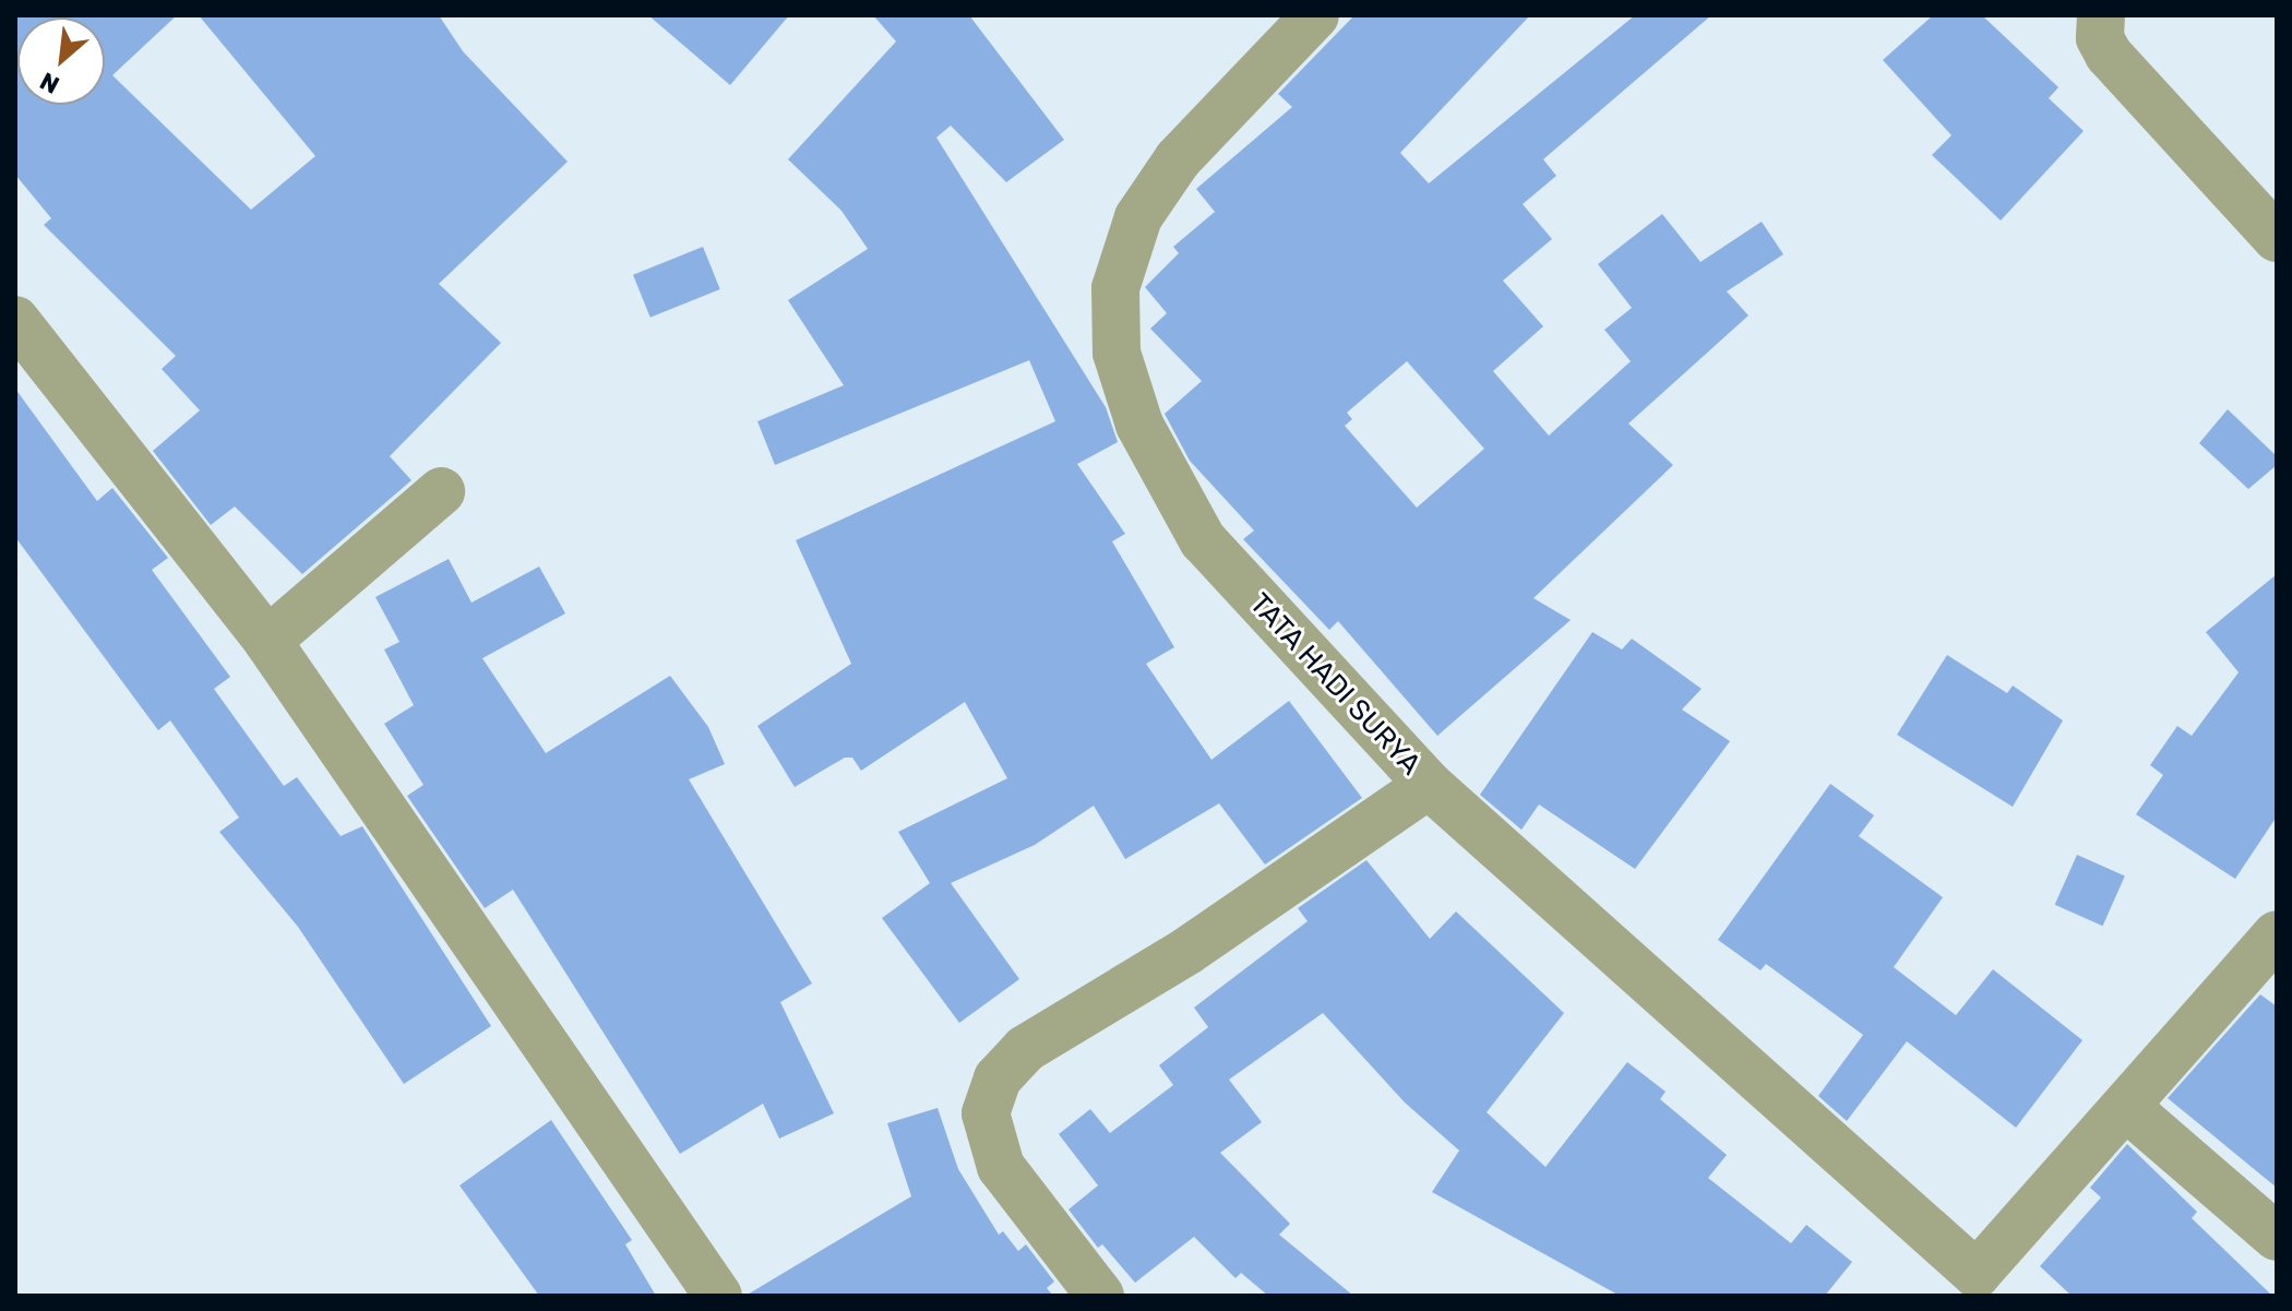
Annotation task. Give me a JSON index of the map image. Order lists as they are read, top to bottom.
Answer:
{
  "streets": {
    "street": ["TATA HADI SURYA"]
  },
  "north": "bottom left"
}
